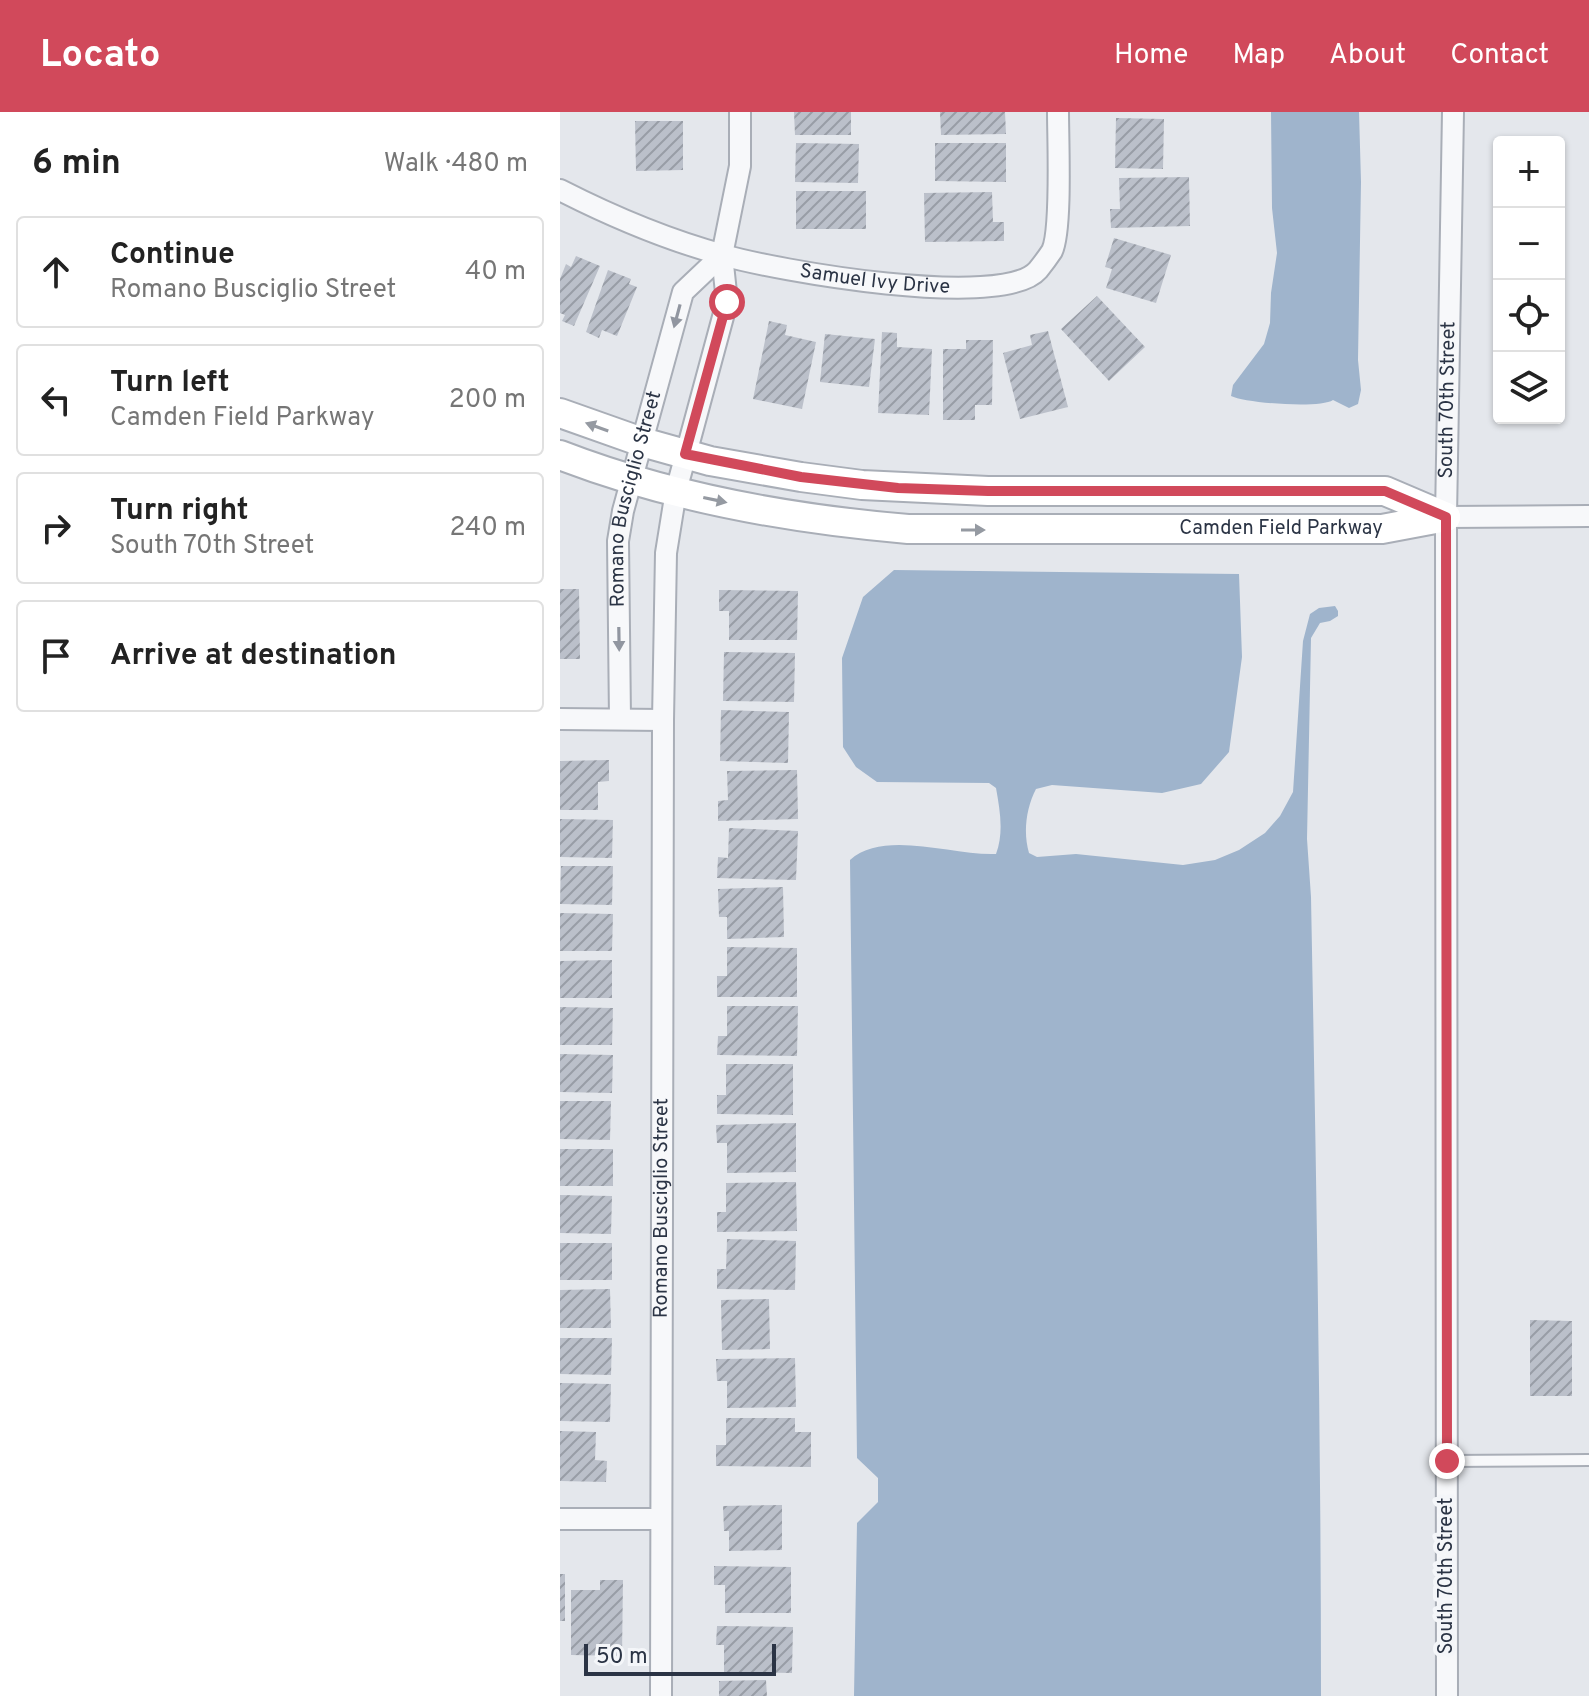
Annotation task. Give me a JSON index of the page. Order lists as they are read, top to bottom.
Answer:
{
  "streets": {
    "street": [
      "Samuel Ivy Drive",
      "South 70th Street",
      "Romano Busciglio Street",
      "Camden Field Parkway"
    ]
  },
  "crossings": [
    ["Samuel Ivy Drive", "Romano Busciglio Street"],
    ["South 70th Street", "Camden Field Parkway"],
    ["Romano Busciglio Street", "Camden Field Parkway"]
  ],
  "scale_bar": "50 m",
  "page": {
    "header": "Locato",
    "nav": [
      "Home",
      "Map",
      "About",
      "Contact"
    ],
    "heading": ["6 min", "Walk · 480 m"],
    "map_buttons": ["+", "−"],
    "list": [
      ["Continue", "Romano Busciglio Street", "40 m"],
      ["Turn left", "Camden Field Parkway", "200 m"],
      ["Turn right", "South 70th Street", "240 m"],
      "Arrive at destination"
    ],
    "scale": "50 m"
  }
}
